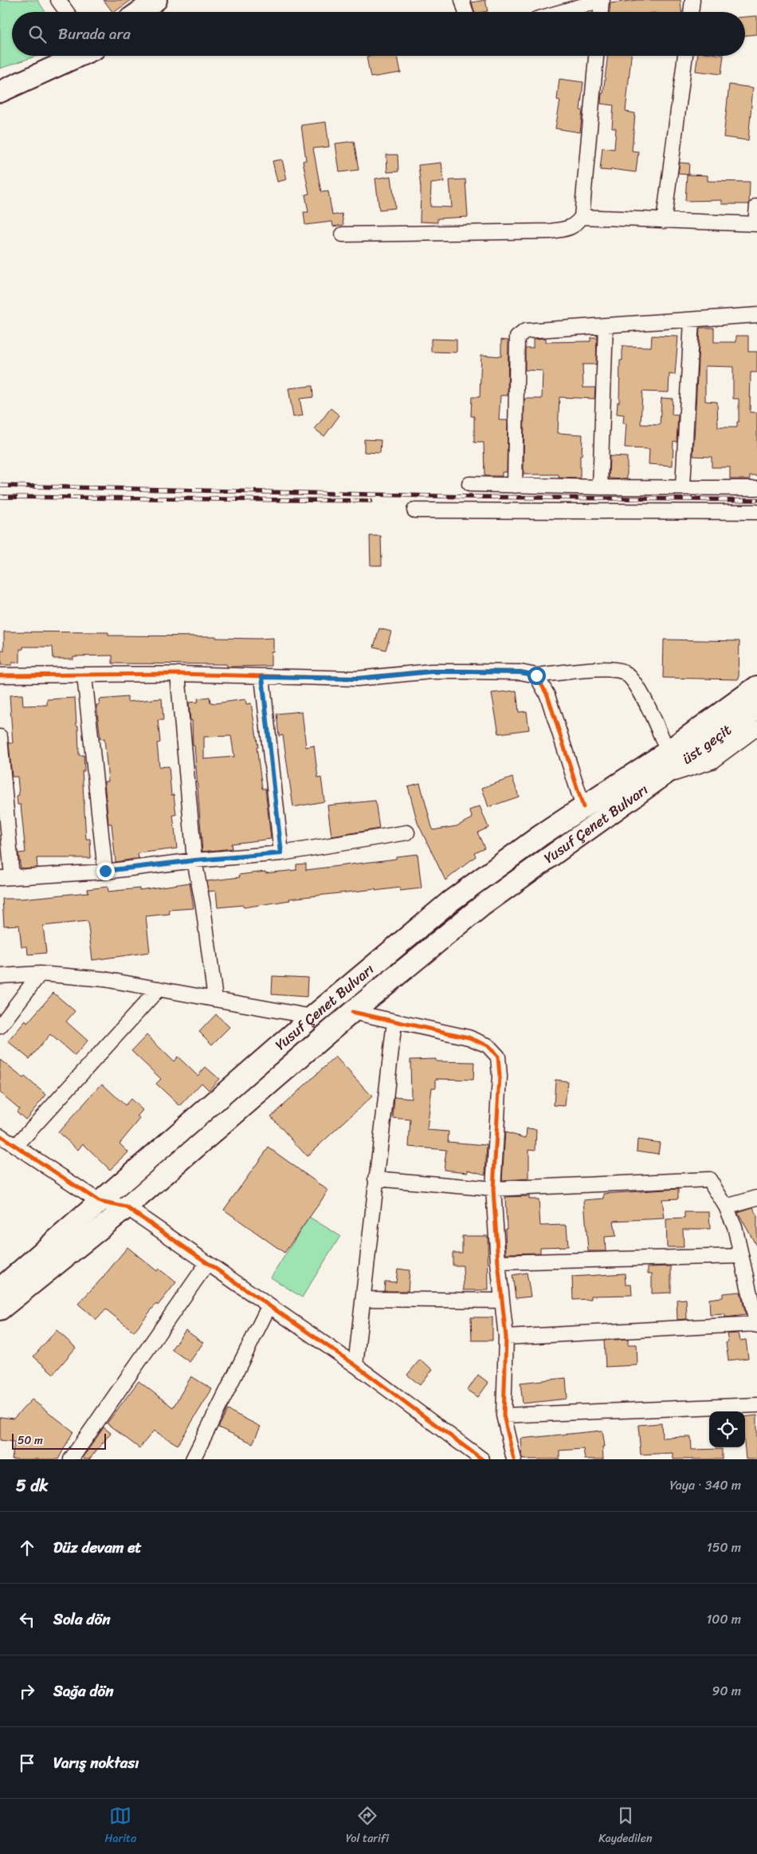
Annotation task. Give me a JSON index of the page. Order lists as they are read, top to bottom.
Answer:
{
  "streets": {
    "highway": ["üst geçit", "Yusuf Çenet Bulvarı"]
  },
  "crossings": [
    ["üst geçit", "Yusuf Çenet Bulvarı"]
  ],
  "scale_bar": "50 m",
  "page": {
    "search": "Burada ara",
    "scale": "50 m",
    "heading": ["5 dk", "Yaya · 340 m"],
    "list": [
      ["Düz devam et", "150 m"],
      ["Sola dön", "100 m"],
      ["Sağa dön", "90 m"],
      "Varış noktası"
    ],
    "nav": ["Harita", "Yol tarifi", "Kaydedilen"]
  }
}
